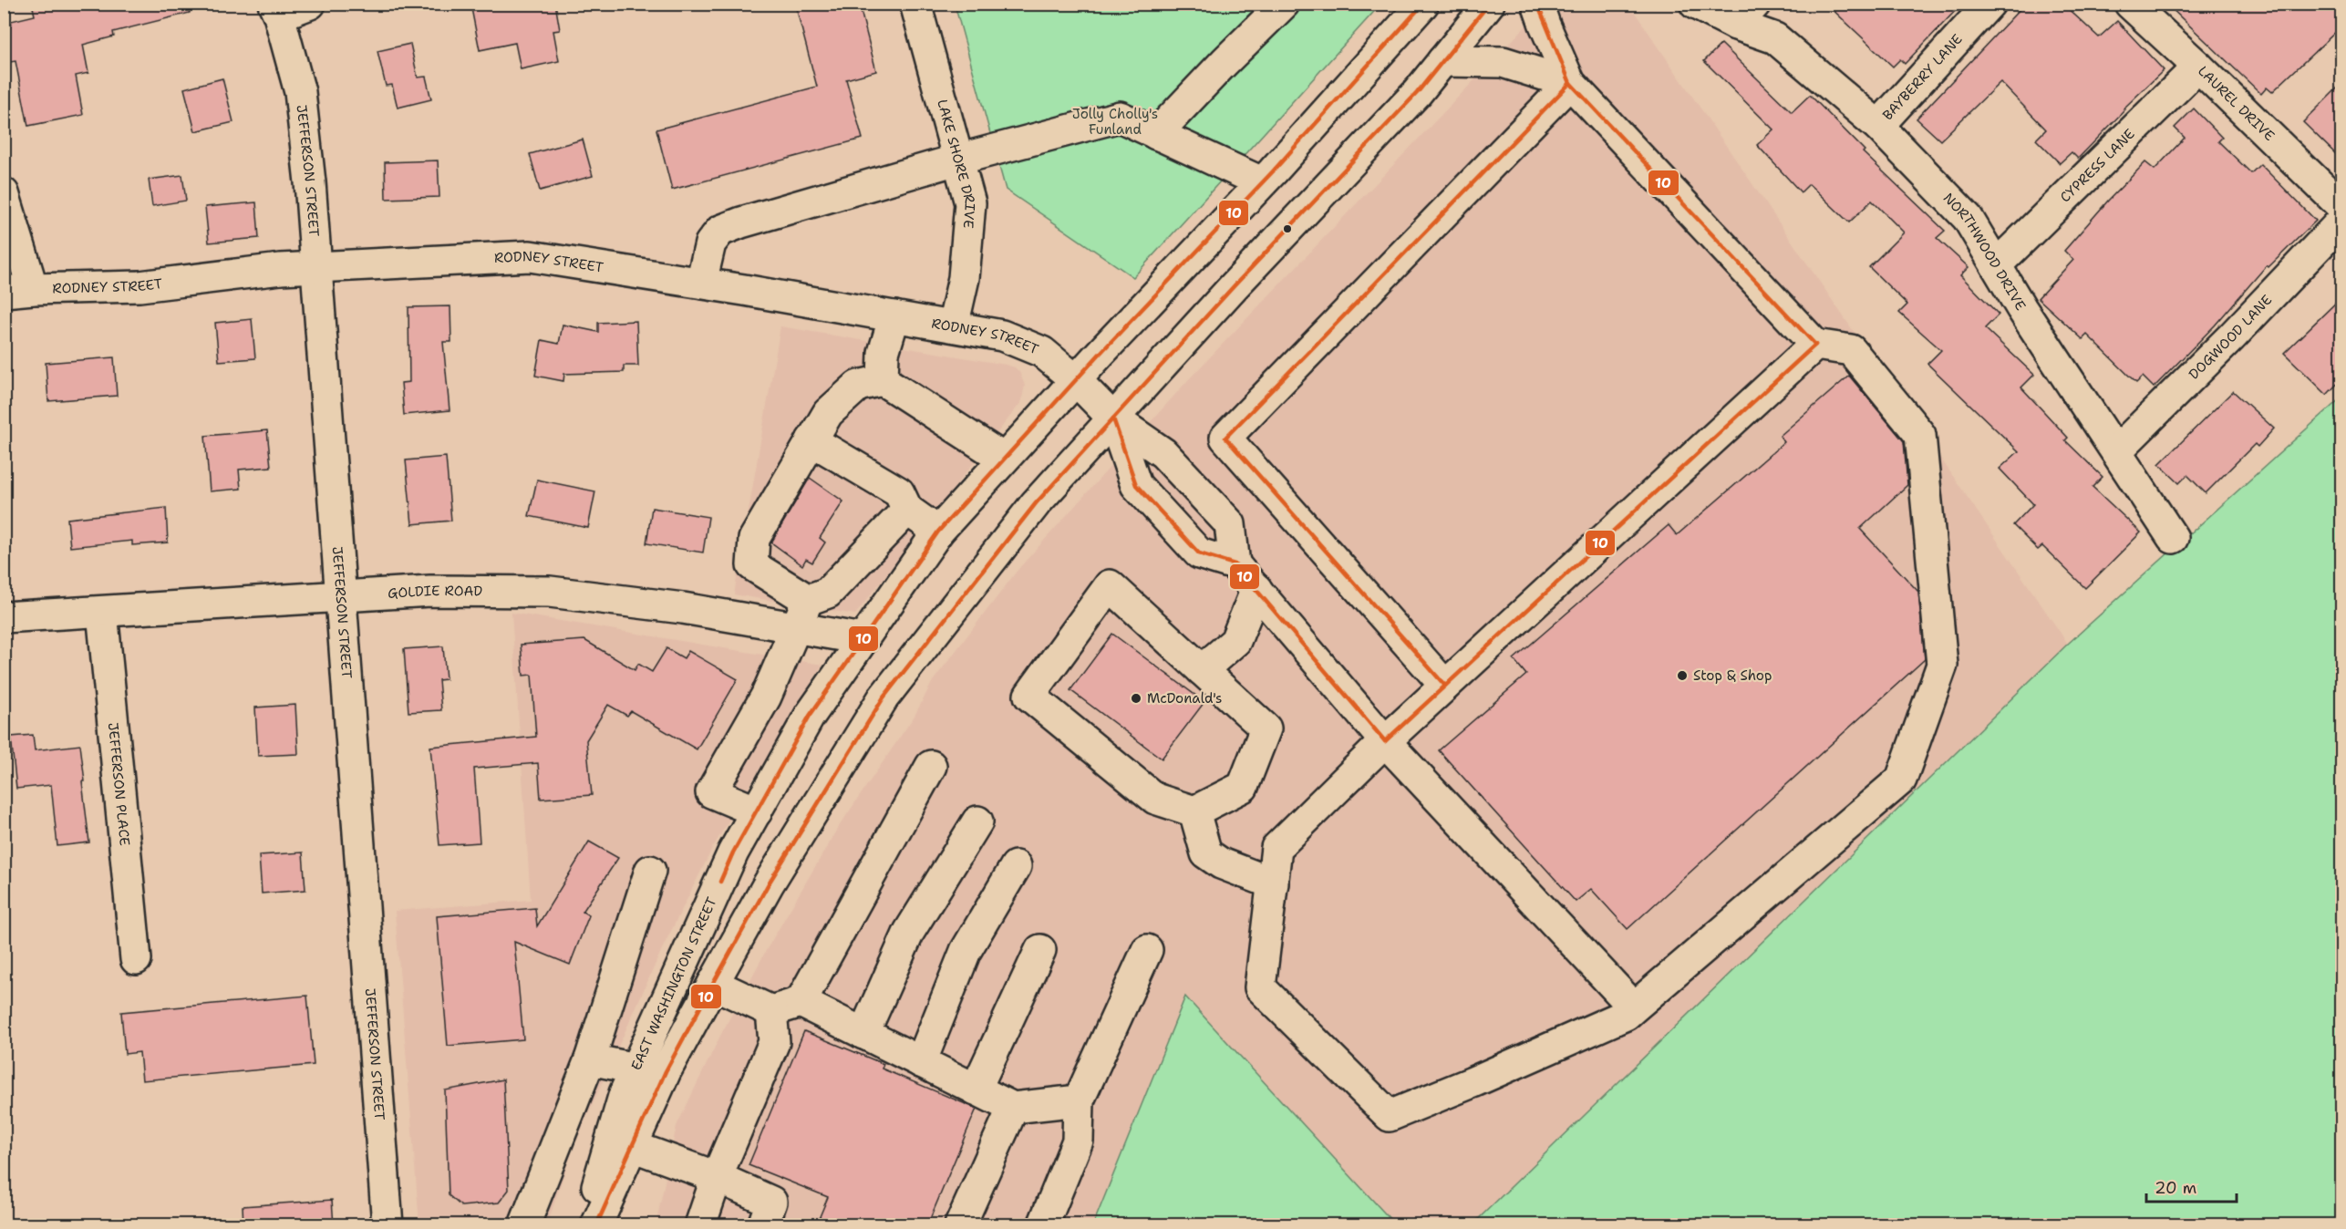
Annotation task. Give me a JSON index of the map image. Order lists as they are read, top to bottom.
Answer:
{
  "streets": {
    "street": [
      "BAYBERRY LANE",
      "LAUREL DRIVE",
      "LAKE SHORE DRIVE",
      "CYPRESS LANE",
      "JEFFERSON STREET",
      "NORTHWOOD DRIVE",
      "RODNEY STREET",
      "DOGWOOD LANE",
      "GOLDIE ROAD",
      "JEFFERSON PLACE",
      "EAST WASHINGTON STREET"
    ]
  },
  "crossings": [
    ["BAYBERRY LANE", "NORTHWOOD DRIVE"],
    ["LAUREL DRIVE", "CYPRESS LANE"],
    ["LAKE SHORE DRIVE", "RODNEY STREET"],
    ["CYPRESS LANE", "NORTHWOOD DRIVE"],
    ["JEFFERSON STREET", "RODNEY STREET"],
    ["JEFFERSON STREET", "GOLDIE ROAD"],
    ["NORTHWOOD DRIVE", "DOGWOOD LANE"],
    ["RODNEY STREET", "EAST WASHINGTON STREET"],
    ["GOLDIE ROAD", "JEFFERSON PLACE"],
    ["GOLDIE ROAD", "EAST WASHINGTON STREET"]
  ],
  "parks": ["Jolly Cholly's Funland"],
  "places": ["Stop & Shop", "McDonald's"],
  "lines": ["transit line 10"],
  "scale_bar": "20 m"
}
